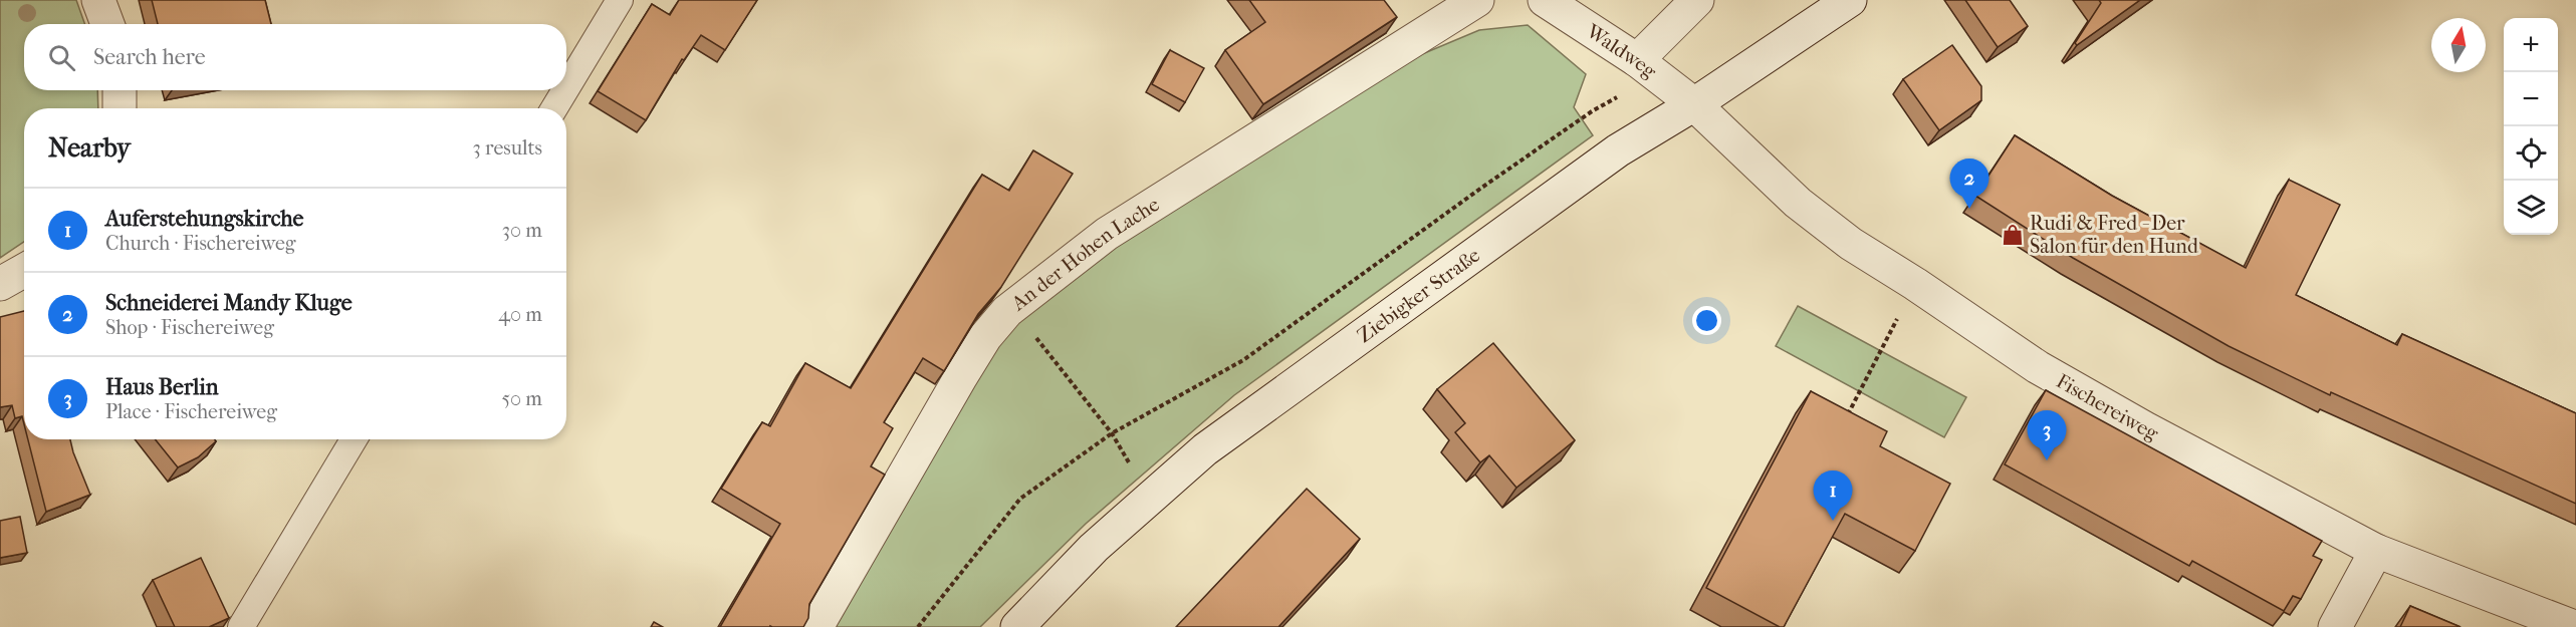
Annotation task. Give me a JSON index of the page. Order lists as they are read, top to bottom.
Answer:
{
  "streets": {
    "street": [
      "Waldweg",
      "An der Hohen Lache",
      "Ziebigker Straße",
      "Fischereiweg"
    ]
  },
  "crossings": [
    ["Waldweg", "Ziebigker Straße"],
    ["Waldweg", "Fischereiweg"],
    ["Ziebigker Straße", "Fischereiweg"]
  ],
  "places": {
    "shop": ["Rudi & Fred - Der Salon für den Hund"]
  },
  "north": "top",
  "page": {
    "map_buttons": ["+", "−"],
    "search": "Search here",
    "heading": ["Nearby", "3 results"],
    "pins": ["2", "3", "1"],
    "list": [
      {
        "mark": "1",
        "name": "Auferstehungskirche",
        "note": "Church · Fischereiweg",
        "value": "30 m"
      },
      {
        "mark": "2",
        "name": "Schneiderei Mandy Kluge",
        "note": "Shop · Fischereiweg",
        "value": "40 m"
      },
      {
        "mark": "3",
        "name": "Haus Berlin",
        "note": "Place · Fischereiweg",
        "value": "50 m"
      }
    ]
  }
}
